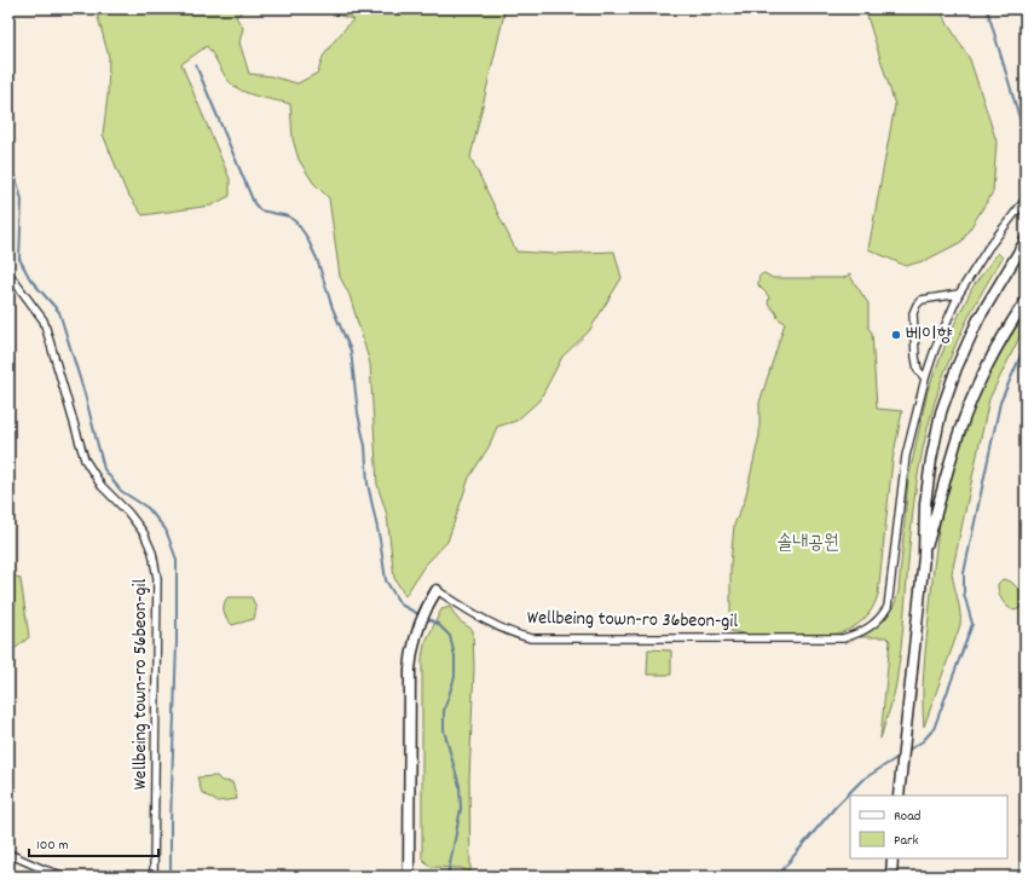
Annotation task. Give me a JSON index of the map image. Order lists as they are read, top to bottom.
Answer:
{
  "streets": {
    "main road": ["Wellbeing town-ro 36beon-gil"],
    "street": ["Wellbeing town-ro 56beon-gil"]
  },
  "parks": ["솔내공원"],
  "places": ["베이향"],
  "legend": ["Road", "Park"],
  "scale_bar": "100 m"
}
